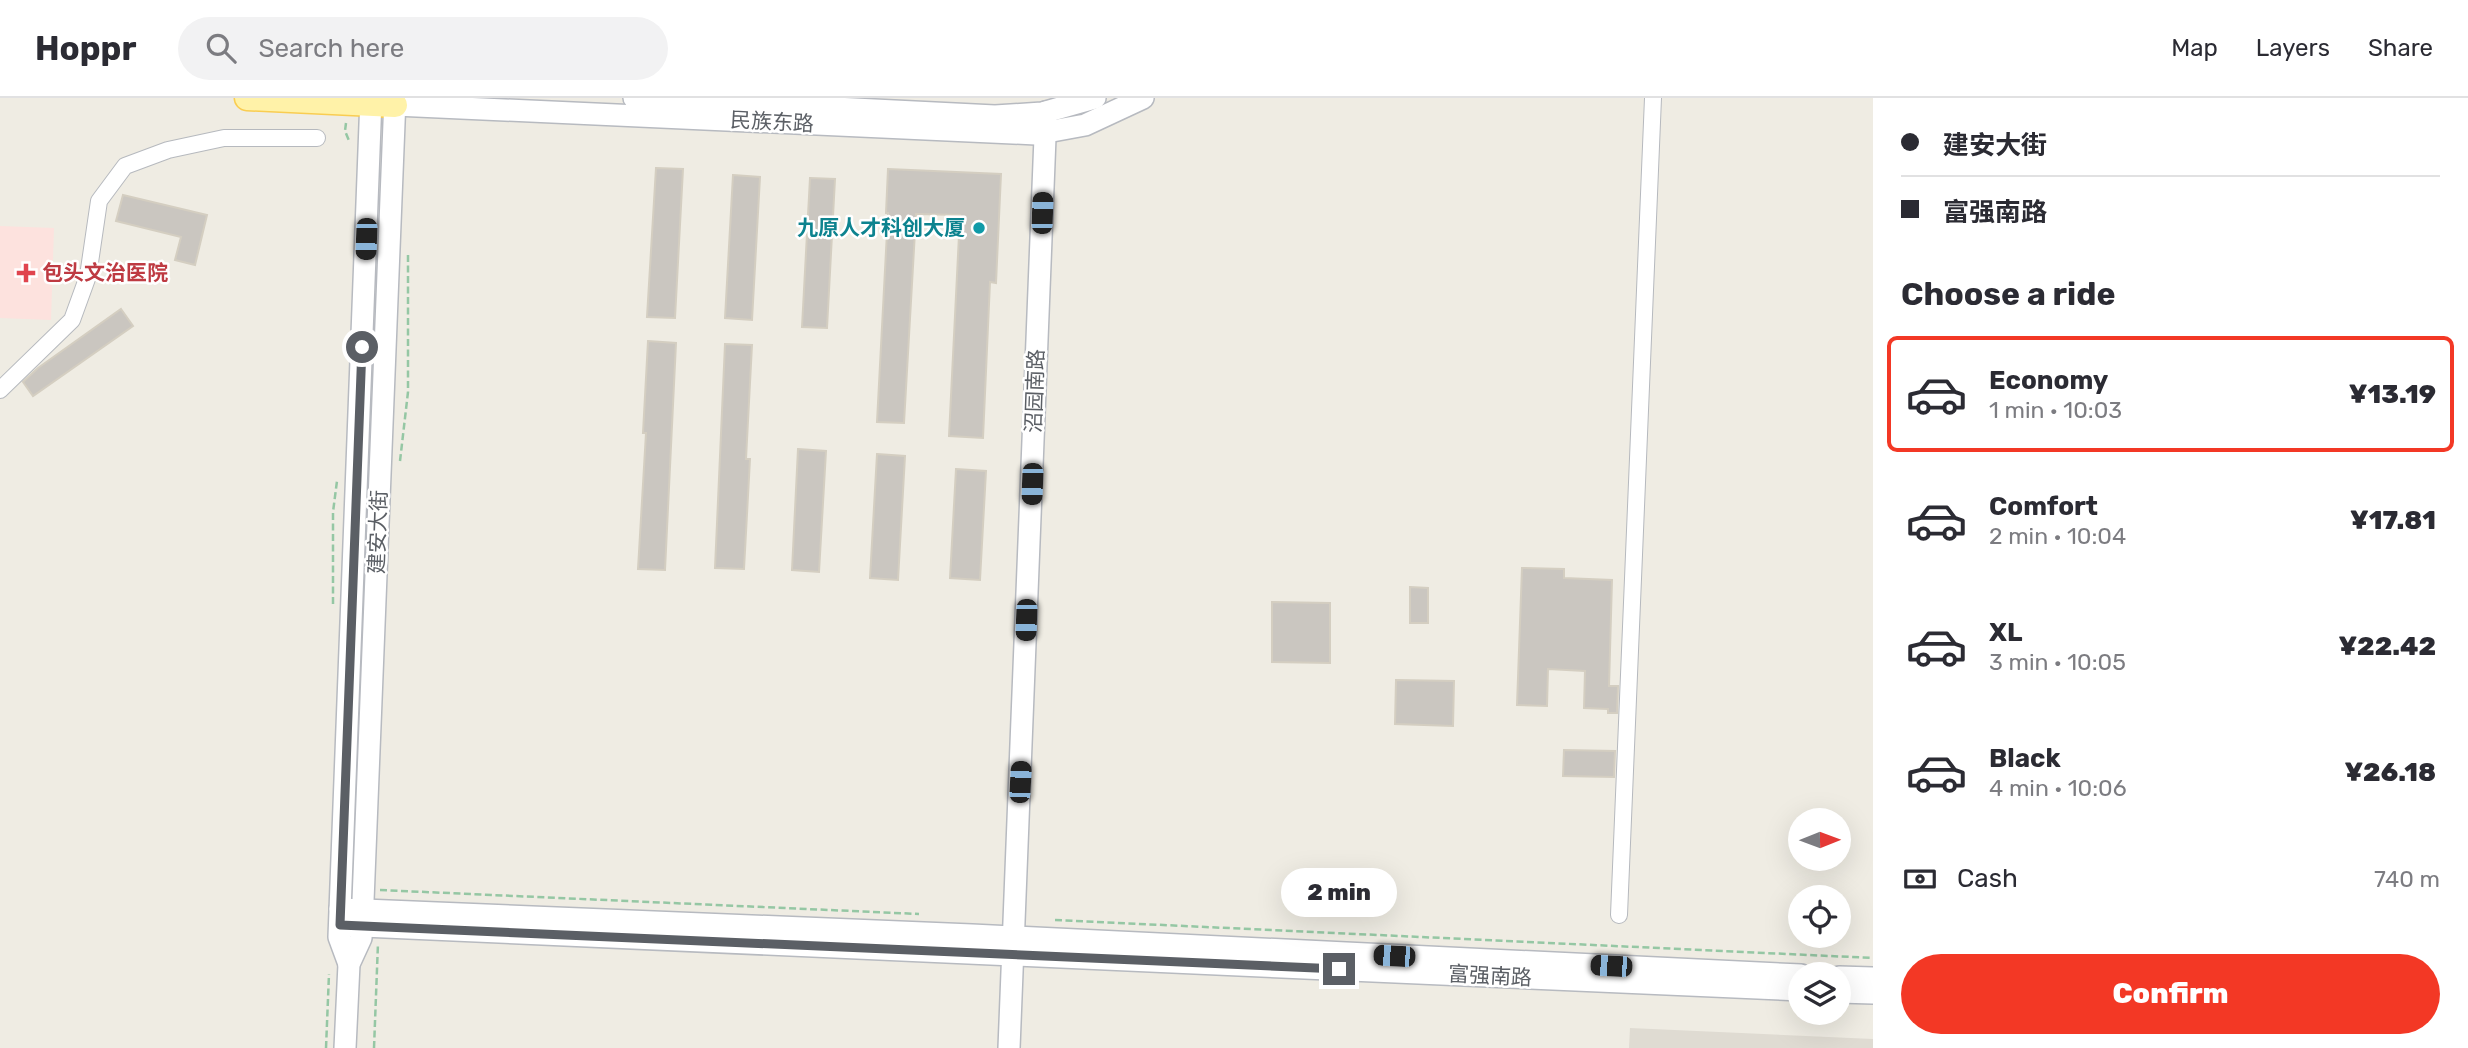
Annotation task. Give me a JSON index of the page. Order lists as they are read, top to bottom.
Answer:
{
  "streets": {
    "main road": [
      "民族东路",
      "沼园南路",
      "建安大街",
      "富强南路"
    ]
  },
  "crossings": [
    ["民族东路", "沼园南路"],
    ["民族东路", "建安大街"],
    ["沼园南路", "富强南路"],
    ["建安大街", "富强南路"]
  ],
  "places": {
    "other": ["九原人才科创大厦"],
    "health": ["包头文治医院"]
  },
  "north": "right",
  "page": {
    "header": "Hoppr",
    "search": "Search here",
    "nav": ["Map", "Layers", "Share"],
    "banner": ["建安大街", "富强南路"],
    "heading": "Choose a ride",
    "list": [
      {
        "name": "Economy",
        "note": "1 min · 10:03",
        "value": "¥13.19"
      },
      {
        "name": "Comfort",
        "note": "2 min · 10:04",
        "value": "¥17.81"
      },
      {
        "name": "XL",
        "note": "3 min · 10:05",
        "value": "¥22.42"
      },
      {
        "name": "Black",
        "note": "4 min · 10:06",
        "value": "¥26.18"
      }
    ],
    "pay": ["Cash", "740 m"],
    "bubble": "2 min",
    "buttons": "Confirm"
  }
}
